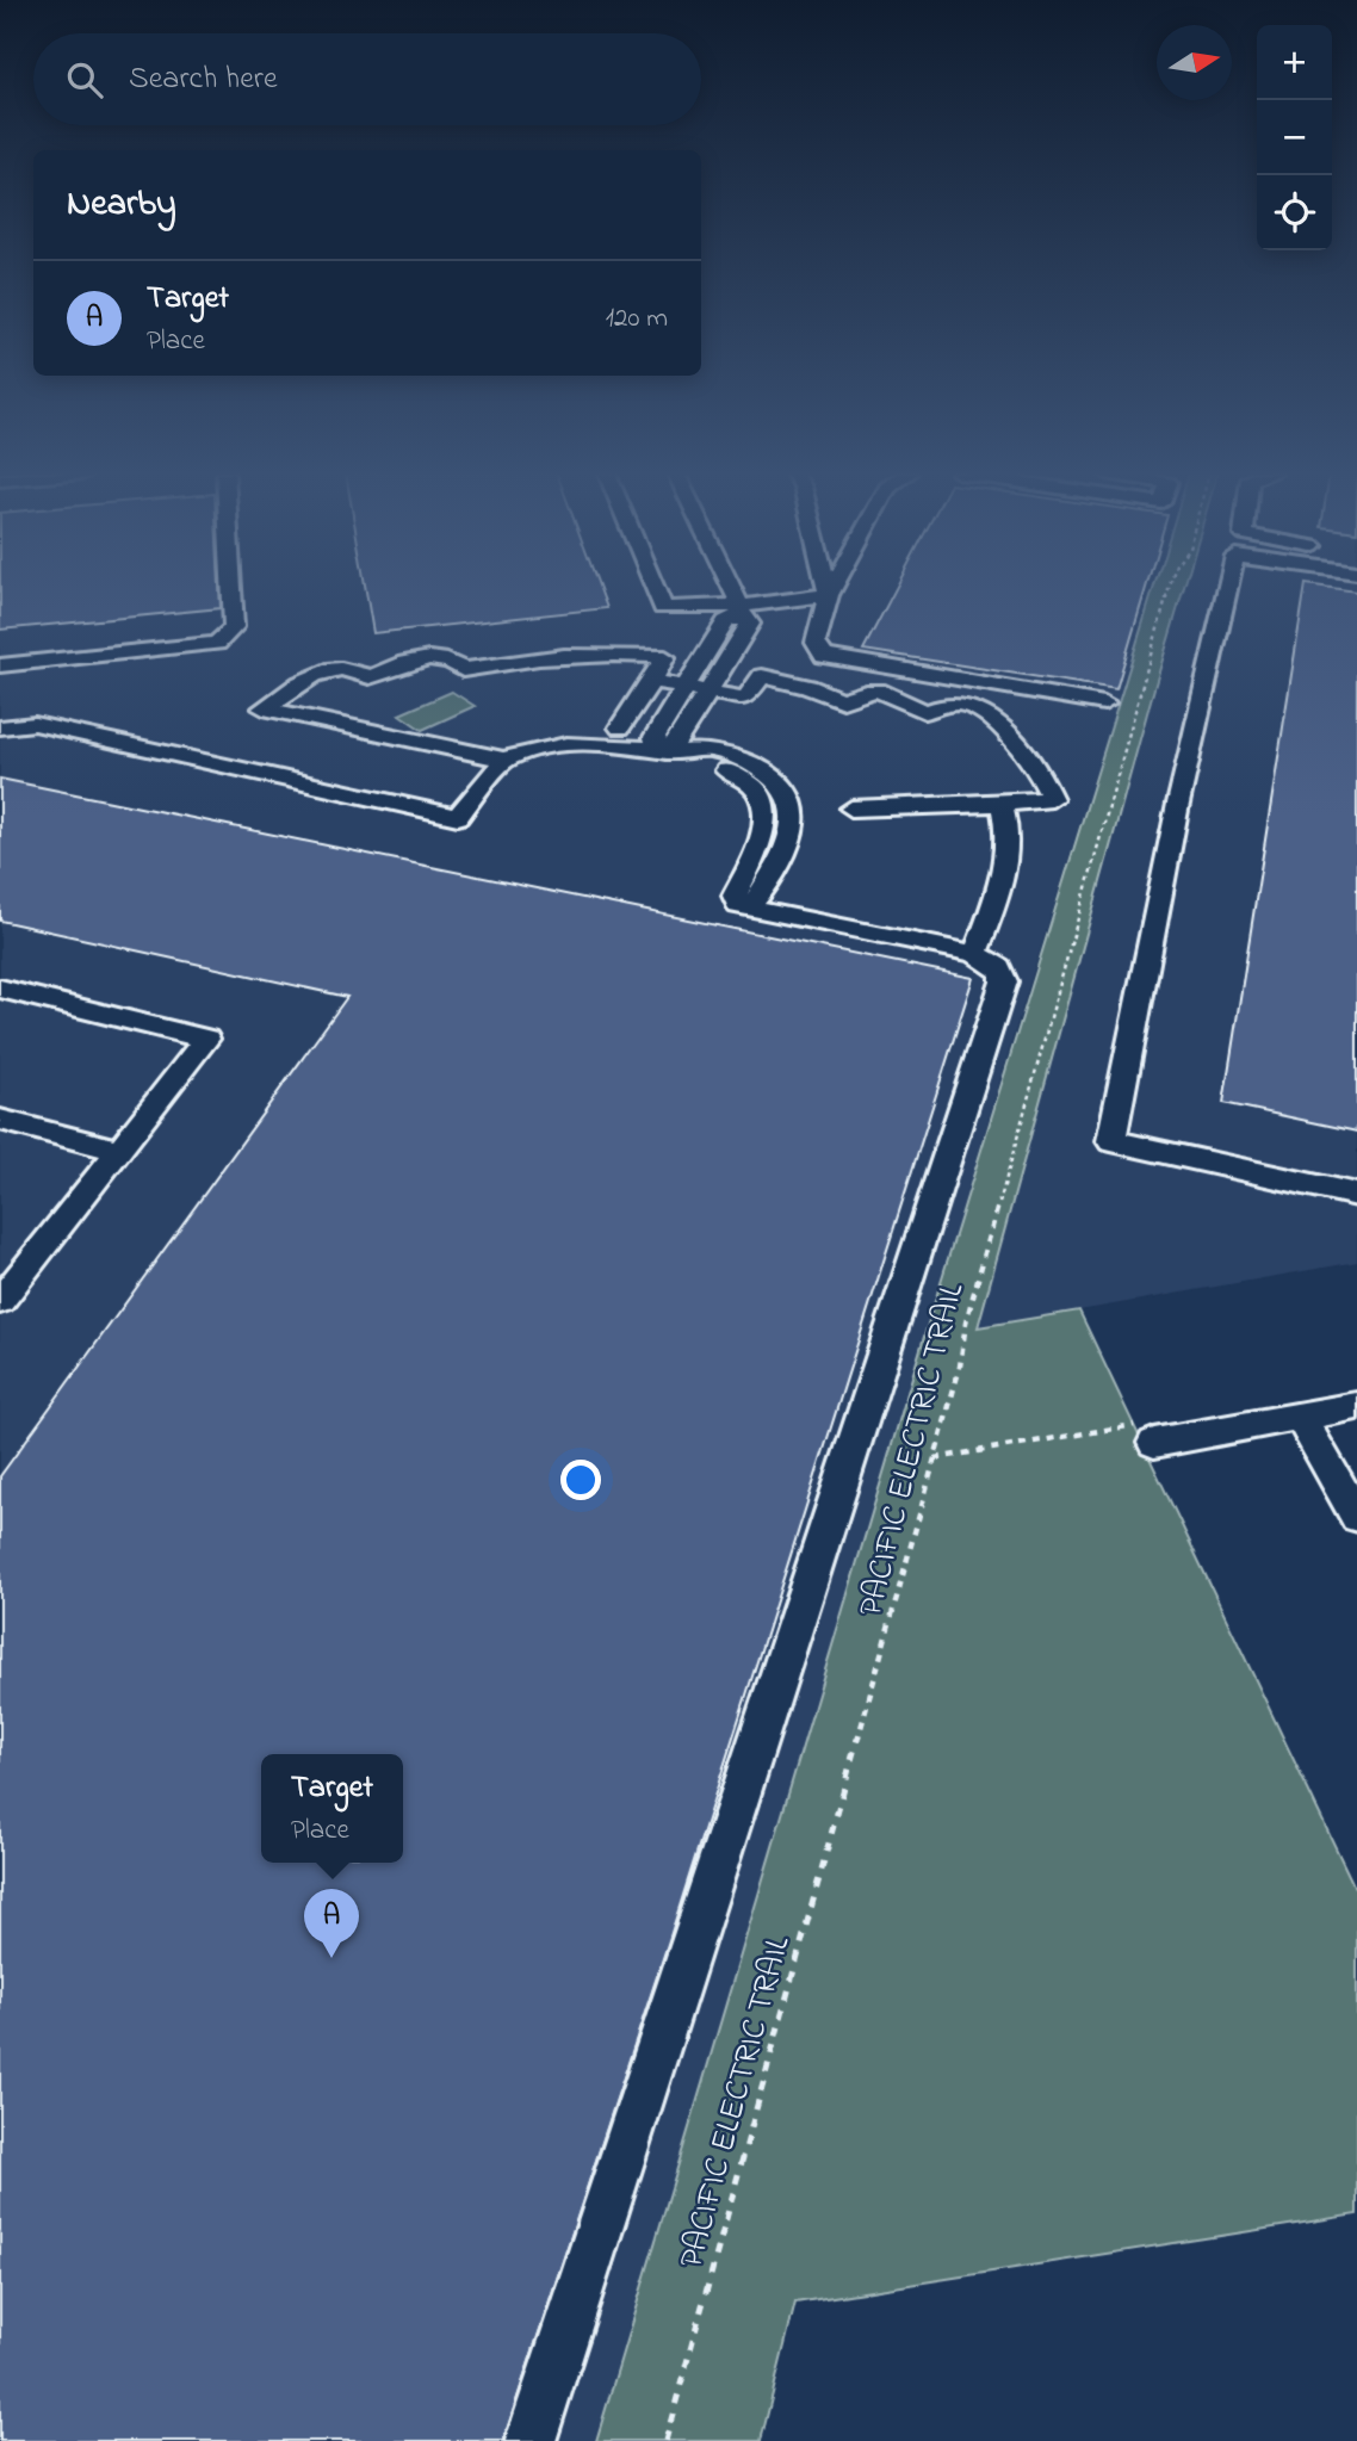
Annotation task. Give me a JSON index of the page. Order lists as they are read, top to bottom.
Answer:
{
  "streets": {
    "path": ["PACIFIC ELECTRIC TRAIL"]
  },
  "north": "right",
  "page": {
    "map_buttons": ["+", "−"],
    "search": "Search here",
    "heading": "Nearby",
    "list": [
      {
        "mark": "A",
        "name": "Target",
        "note": "Place",
        "value": "120 m"
      }
    ],
    "popup": ["Target", "Place"],
    "pins": "A"
  }
}
